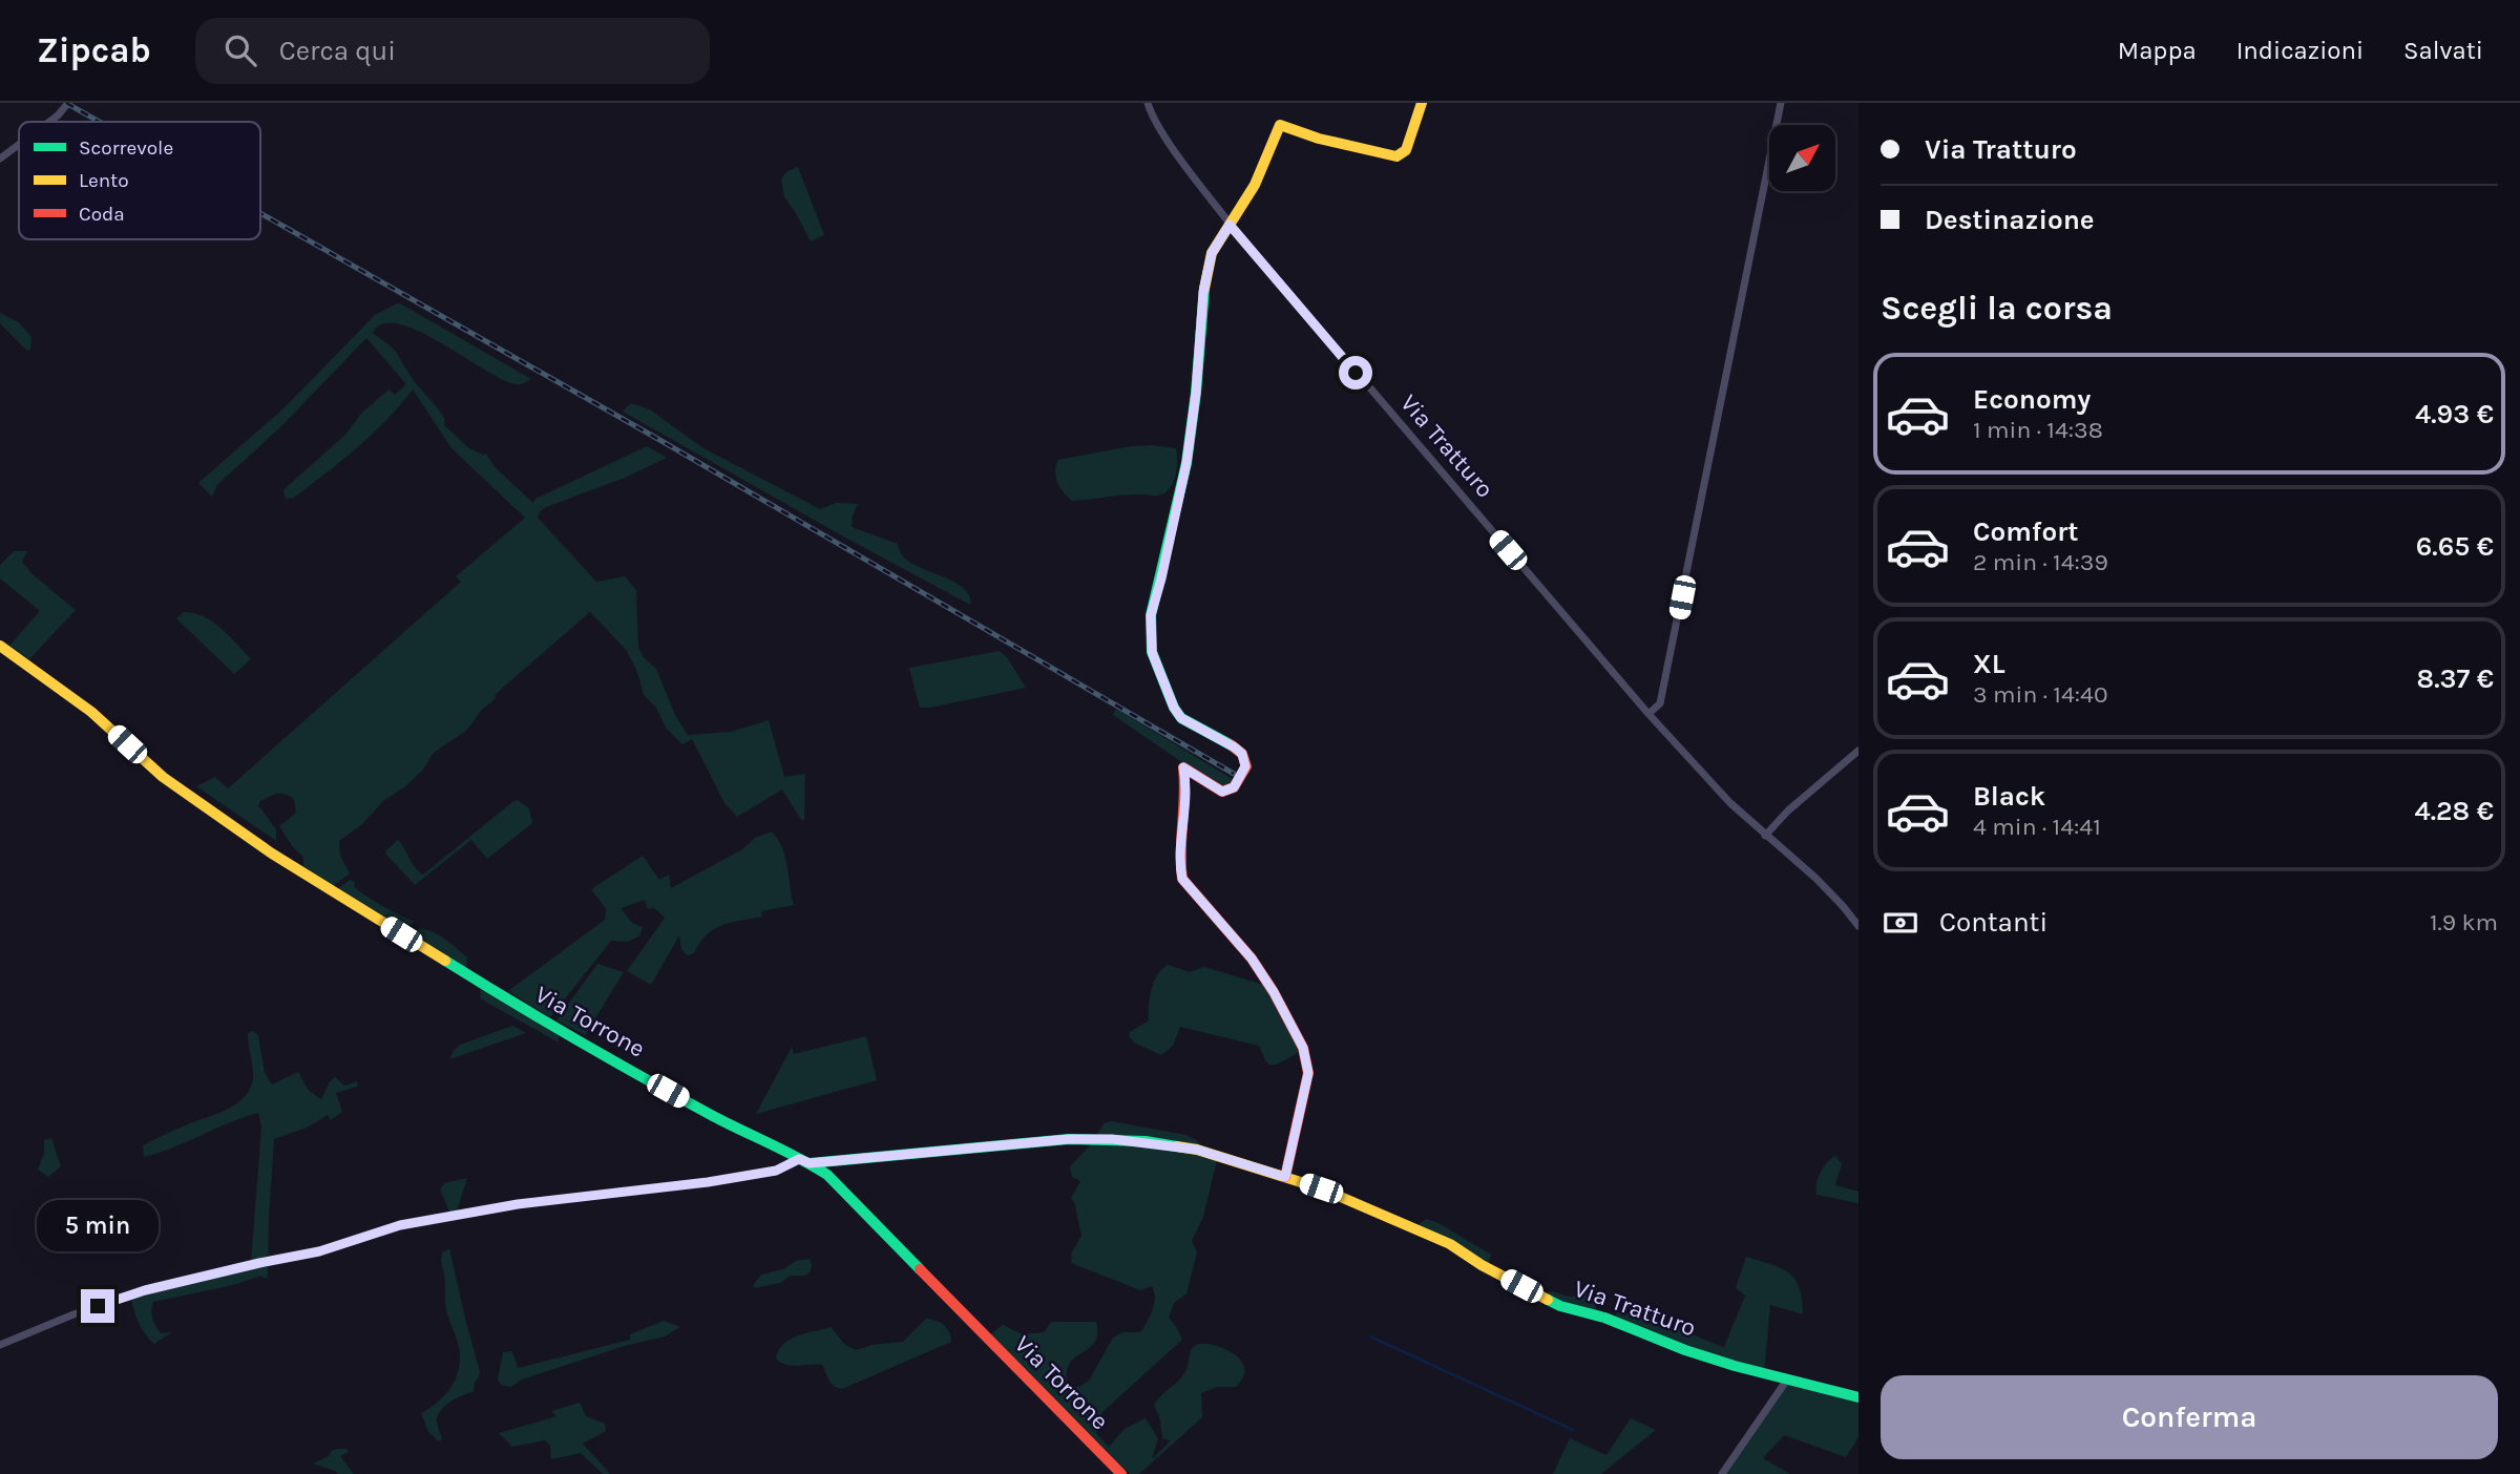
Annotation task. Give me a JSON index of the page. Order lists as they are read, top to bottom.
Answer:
{
  "streets": {
    "street": ["Via Tratturo", "Via Torrone"]
  },
  "crossings": [
    ["Via Tratturo", "Via Torrone"]
  ],
  "legend": ["Scorrevole", "Lento", "Coda"],
  "north": "top right",
  "page": {
    "header": "Zipcab",
    "search": "Cerca qui",
    "nav": ["Mappa", "Indicazioni", "Salvati"],
    "banner": ["Via Tratturo", "Destinazione"],
    "heading": "Scegli la corsa",
    "list": [
      {
        "name": "Economy",
        "note": "1 min · 14:38",
        "value": "4.93 €"
      },
      {
        "name": "Comfort",
        "note": "2 min · 14:39",
        "value": "6.65 €"
      },
      {
        "name": "XL",
        "note": "3 min · 14:40",
        "value": "8.37 €"
      },
      {
        "name": "Black",
        "note": "4 min · 14:41",
        "value": "4.28 €"
      }
    ],
    "pay": ["Contanti", "1.9 km"],
    "bubble": "5 min",
    "buttons": "Conferma"
  }
}
